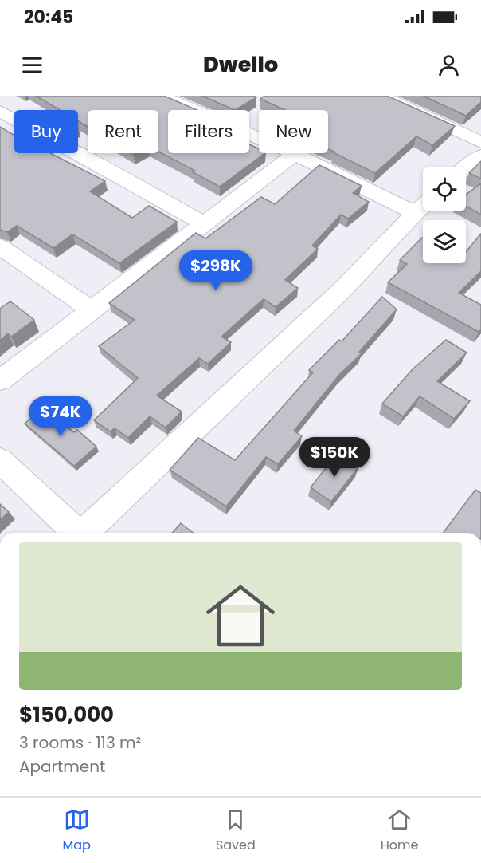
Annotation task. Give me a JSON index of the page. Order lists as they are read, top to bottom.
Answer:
{
  "page": {
    "status": "20:45",
    "header": "Dwello",
    "chip": [
      "Buy",
      "Rent",
      "Filters",
      "New"
    ],
    "price": ["$298K", "$74K", "$150K"],
    "list": [
      {
        "name": "$150,000",
        "note": "3 rooms · 113 m² · Apartment"
      }
    ],
    "tabs": ["Map", "Saved", "Home"]
  }
}
